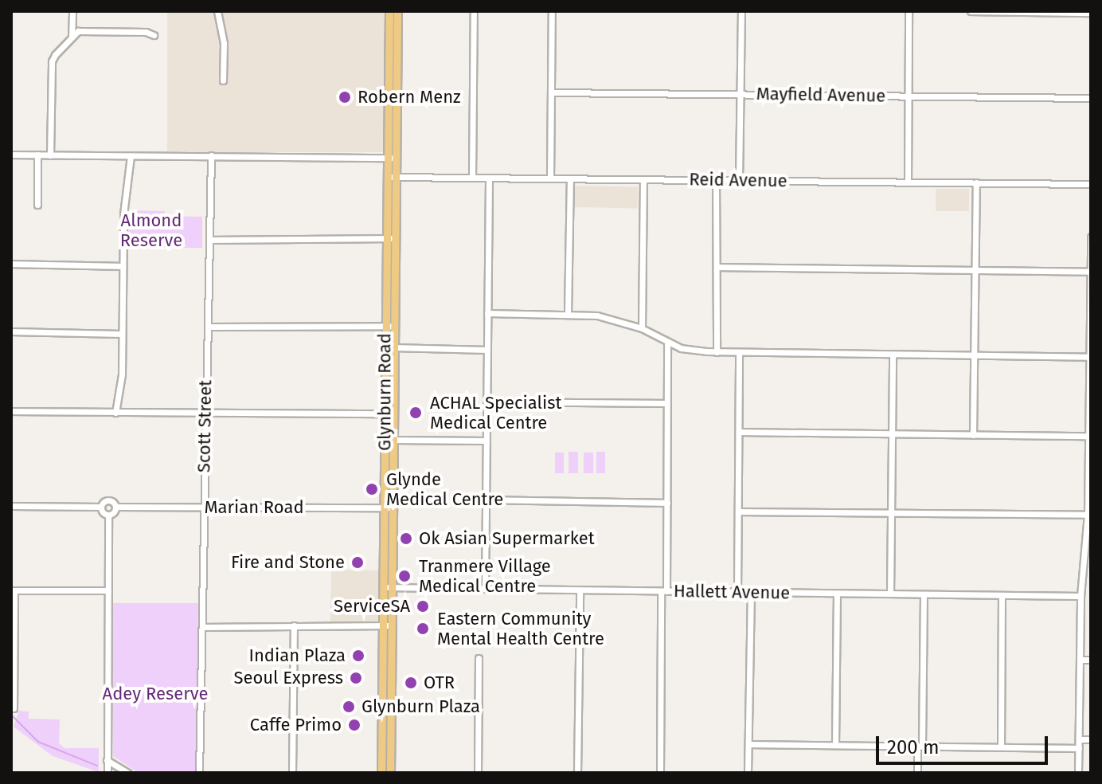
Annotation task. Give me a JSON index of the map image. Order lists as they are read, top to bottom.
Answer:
{
  "streets": {
    "main road": ["Glynburn Road"],
    "street": [
      "Mayfield Avenue",
      "Reid Avenue",
      "Scott Street",
      "Marian Road",
      "Hallett Avenue"
    ]
  },
  "crossings": [
    ["Reid Avenue", "Glynburn Road"],
    ["Glynburn Road", "Marian Road"],
    ["Glynburn Road", "Hallett Avenue"],
    ["Scott Street", "Marian Road"]
  ],
  "parks": ["Almond Reserve", "Adey Reserve"],
  "places": [
    "Robern Menz",
    "ACHAL Specialist Medical Centre",
    "Glynde Medical Centre",
    "Ok Asian Supermarket",
    "Fire and Stone",
    "Tranmere Village Medical Centre",
    "ServiceSA",
    "Eastern Community Mental Health Centre",
    "Indian Plaza",
    "Seoul Express",
    "OTR",
    "Glynburn Plaza",
    "Caffe Primo"
  ],
  "scale_bar": "200 m"
}
